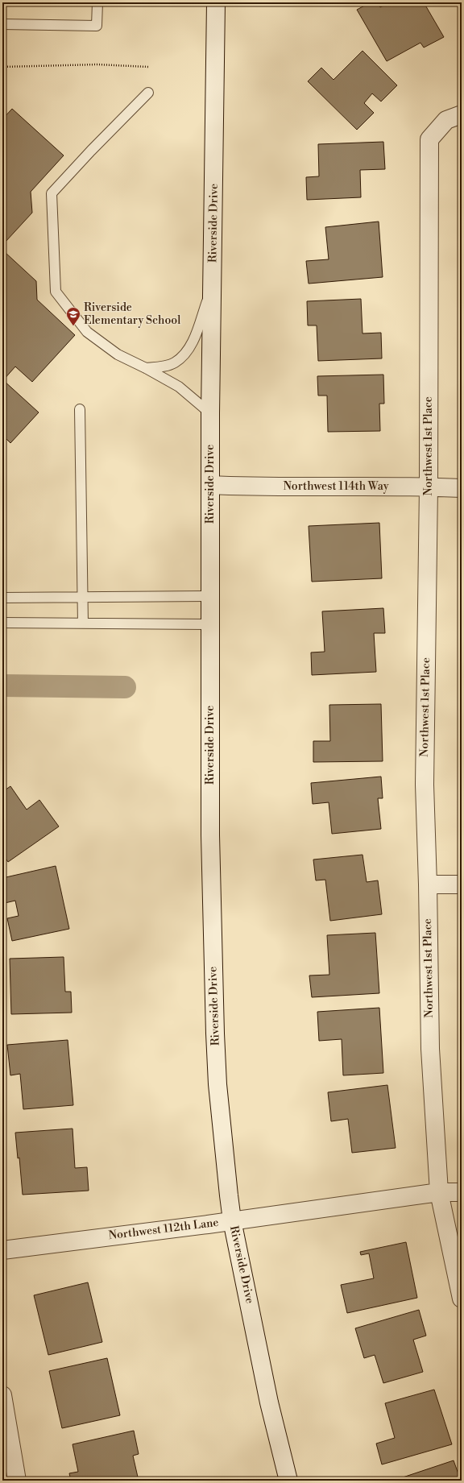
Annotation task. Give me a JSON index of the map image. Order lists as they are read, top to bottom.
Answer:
{
  "streets": {
    "street": [
      "Riverside Drive",
      "Northwest 1st Place",
      "Northwest 114th Way",
      "Northwest 112th Lane"
    ]
  },
  "crossings": [
    ["Riverside Drive", "Northwest 114th Way"],
    ["Riverside Drive", "Northwest 112th Lane"],
    ["Northwest 1st Place", "Northwest 114th Way"],
    ["Northwest 1st Place", "Northwest 112th Lane"]
  ],
  "places": {
    "school or university": ["Riverside Elementary School"]
  }
}
